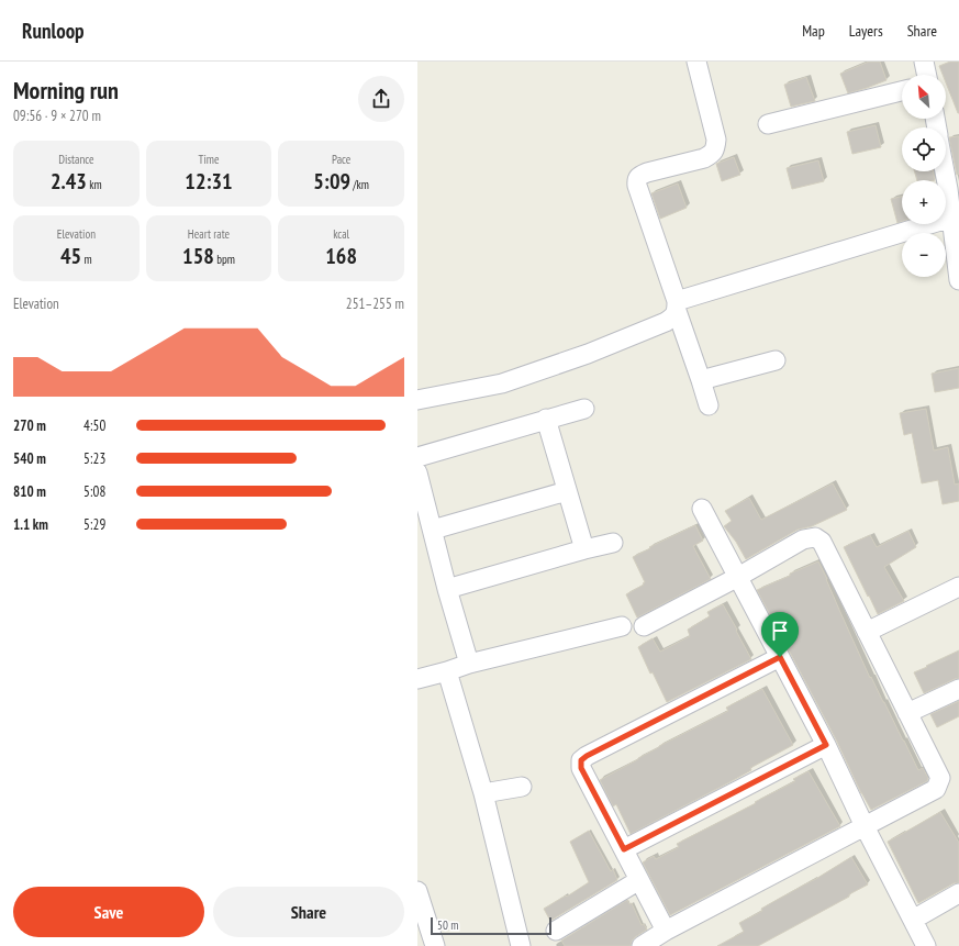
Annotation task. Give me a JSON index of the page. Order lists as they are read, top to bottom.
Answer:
{
  "scale_bar": "50 m",
  "north": "top left",
  "page": {
    "header": "Runloop",
    "nav": ["Map", "Layers", "Share"],
    "heading": ["Morning run", "09:56 · 9 × 270 m"],
    "map_buttons": ["+", "−"],
    "stats": [
      ["Distance", "2.43 km"],
      ["Time", "12:31"],
      ["Pace", "5:09 /km"],
      ["Elevation", "45 m"],
      ["Heart rate", "158 bpm"],
      ["kcal", "168"]
    ],
    "chart": ["Elevation", "251–255 m"],
    "list": [
      {
        "name": "270 m",
        "note": "4:50"
      },
      {
        "name": "540 m",
        "note": "5:23"
      },
      {
        "name": "810 m",
        "note": "5:08"
      },
      {
        "name": "1.1 km",
        "note": "5:29"
      }
    ],
    "buttons": ["Save", "Share"],
    "scale": "50 m"
  }
}
